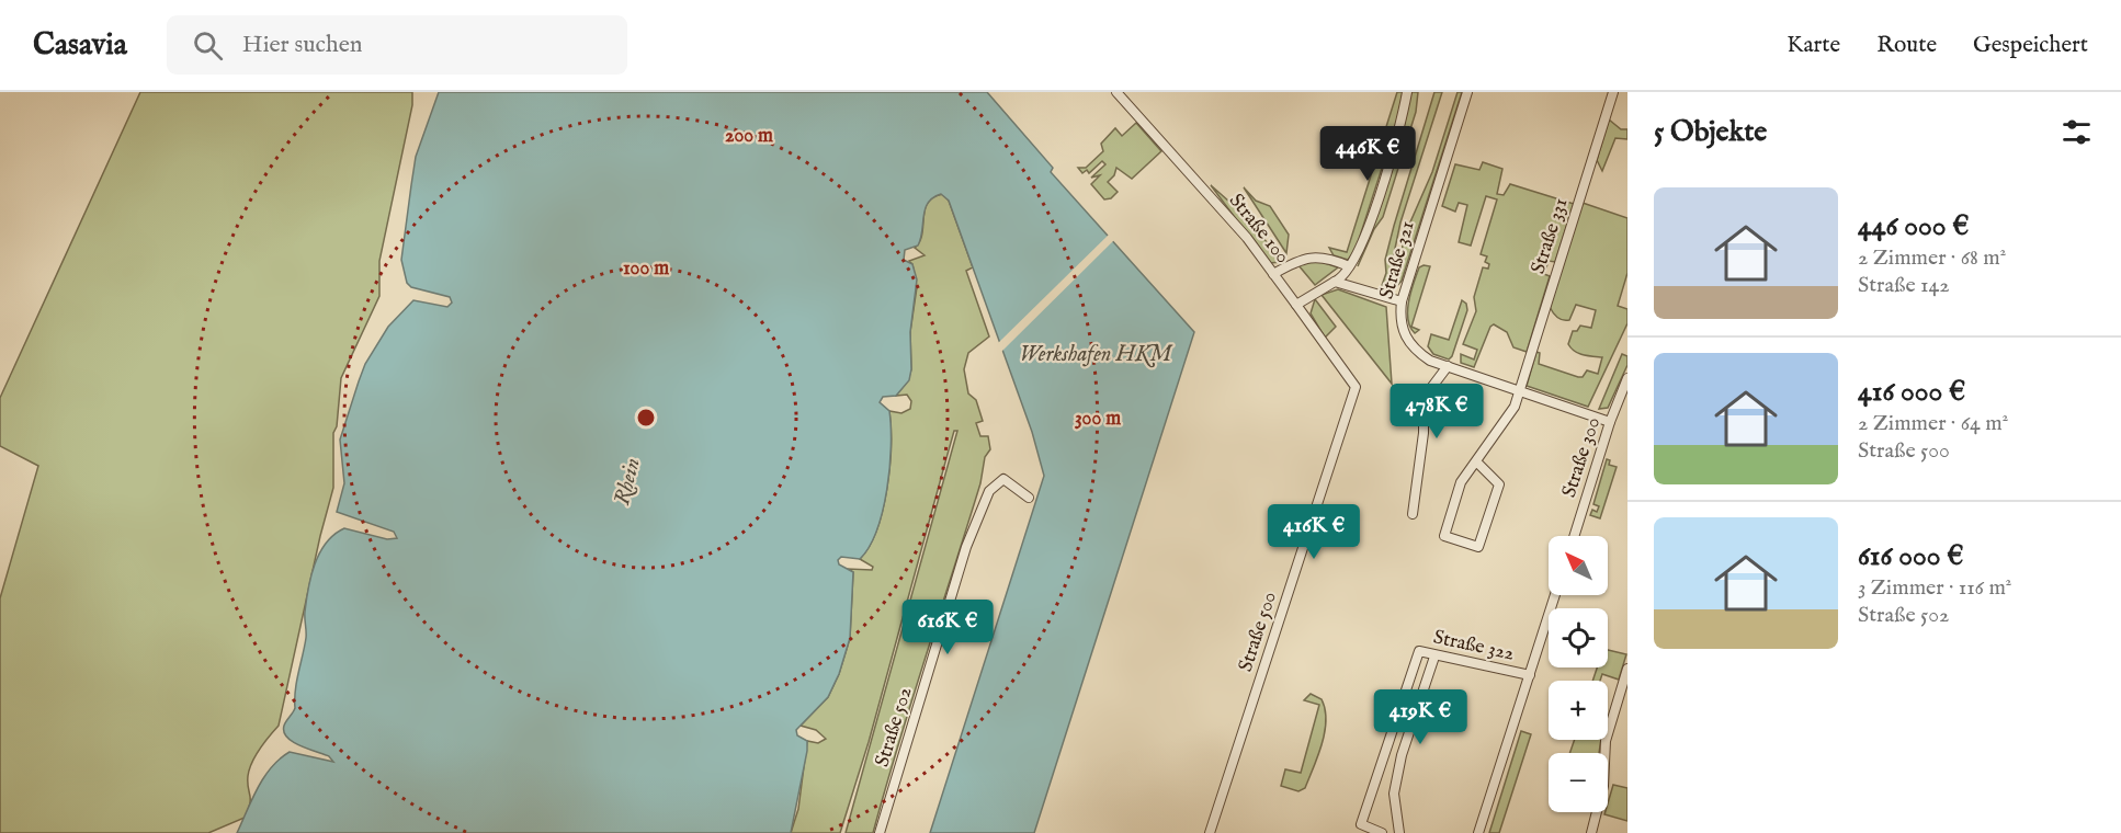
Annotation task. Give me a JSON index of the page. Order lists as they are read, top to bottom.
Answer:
{
  "streets": {
    "street": [
      "Straße 100",
      "Straße 331",
      "Straße 321",
      "Straße 300",
      "Straße 500",
      "Straße 322",
      "Straße 502"
    ]
  },
  "crossings": [
    ["Straße 100", "Straße 500"],
    ["Straße 331", "Straße 321"],
    ["Straße 321", "Straße 300"]
  ],
  "water": ["Werkshafen HKM", "Rhein"],
  "north": "top left",
  "page": {
    "header": "Casavia",
    "search": "Hier suchen",
    "nav": ["Karte", "Route", "Gespeichert"],
    "heading": "5 Objekte",
    "price": [
      "446K €",
      "478K €",
      "416K €",
      "616K €",
      "419K €"
    ],
    "list": [
      {
        "name": "446 000 €",
        "note": "2 Zimmer · 68 m² · Straße 142"
      },
      {
        "name": "416 000 €",
        "note": "2 Zimmer · 64 m² · Straße 500"
      },
      {
        "name": "616 000 €",
        "note": "3 Zimmer · 116 m² · Straße 502"
      }
    ],
    "map_buttons": ["+", "−"]
  },
  "rings": ["200 m", "100 m", "300 m"]
}
